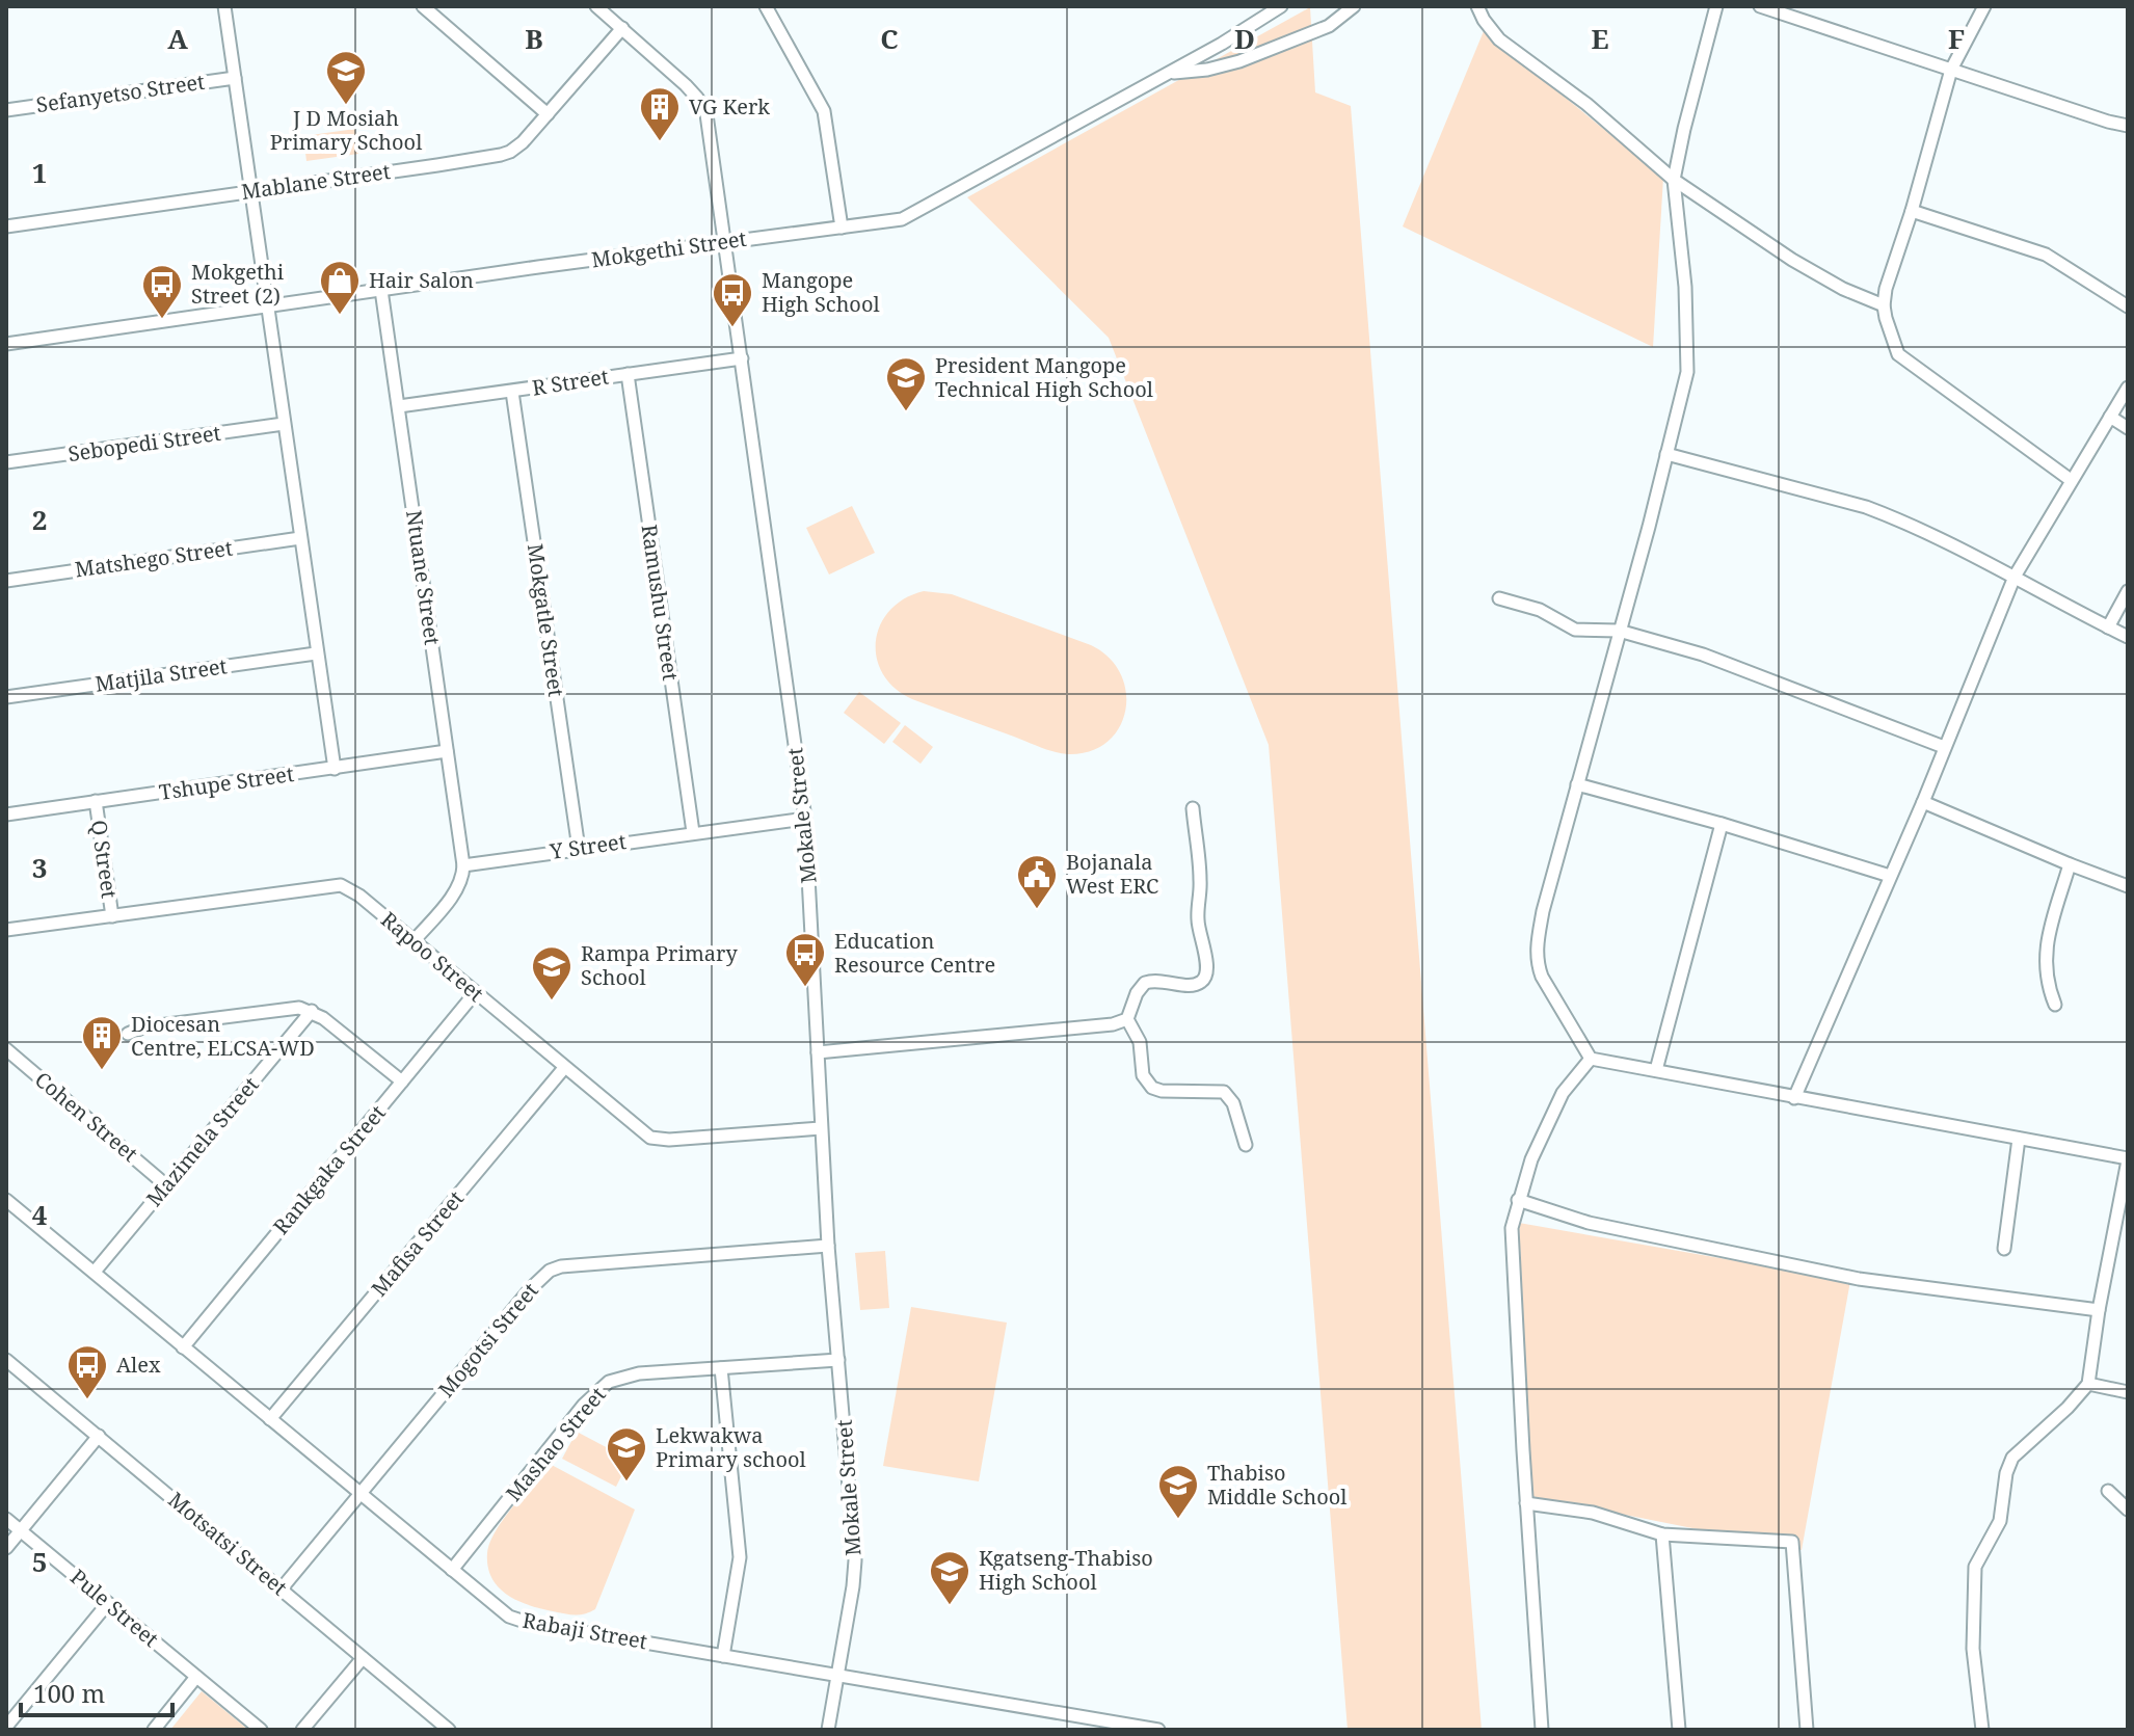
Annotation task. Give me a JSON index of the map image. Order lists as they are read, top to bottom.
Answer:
{
  "streets": {
    "street": [
      "Sefanyetso Street",
      "Mablane Street",
      "Mokgethi Street",
      "R Street",
      "Sebopedi Street",
      "Matshego Street",
      "Ntuane Street",
      "Ramushu Street",
      "Mokgatle Street",
      "Matjila Street",
      "Tshupe Street",
      "Mokale Street",
      "Y Street",
      "Q Street",
      "Rapoo Street",
      "Cohen Street",
      "Mazimela Street",
      "Rankgaka Street",
      "Mafisa Street",
      "Mogotsi Street",
      "Mashao Street",
      "Motsatsi Street",
      "Pule Street",
      "Rabaji Street"
    ]
  },
  "crossings": [
    ["Mablane Street", "Mokale Street"],
    ["Mokgethi Street", "Ntuane Street"],
    ["Mokgethi Street", "Mokale Street"],
    ["R Street", "Ntuane Street"],
    ["R Street", "Ramushu Street"],
    ["R Street", "Mokgatle Street"],
    ["R Street", "Mokale Street"],
    ["Ntuane Street", "Tshupe Street"],
    ["Ntuane Street", "Y Street"],
    ["Ramushu Street", "Y Street"],
    ["Mokgatle Street", "Y Street"],
    ["Tshupe Street", "Q Street"],
    ["Mokale Street", "Y Street"],
    ["Mokale Street", "Rapoo Street"],
    ["Mokale Street", "Mogotsi Street"],
    ["Mokale Street", "Mashao Street"],
    ["Mokale Street", "Rabaji Street"],
    ["Q Street", "Rapoo Street"],
    ["Rapoo Street", "Rankgaka Street"],
    ["Rapoo Street", "Mafisa Street"],
    ["Cohen Street", "Mazimela Street"],
    ["Mazimela Street", "Rabaji Street"],
    ["Rankgaka Street", "Rabaji Street"],
    ["Mafisa Street", "Rabaji Street"],
    ["Mogotsi Street", "Motsatsi Street"],
    ["Mogotsi Street", "Rabaji Street"],
    ["Mashao Street", "Rabaji Street"]
  ],
  "places": {
    "school or university": [
      "J D Mosiah Primary School",
      "President Mangope Technical High School",
      "Rampa Primary School",
      "Lekwakwa Primary school",
      "Thabiso Middle School",
      "Kgatseng-Thabiso High School"
    ],
    "building": ["VG Kerk", "Diocesan Centre, ELCSA-WD"],
    "shop": ["Hair Salon"],
    "bus stop": [
      "Mokgethi Street (2)",
      "Mangope High School",
      "Education Resource Centre",
      "Alex"
    ],
    "public building": ["Bojanala West ERC"]
  },
  "scale_bar": "100 m",
  "grid": {
    "columns": [
      "A",
      "B",
      "C",
      "D",
      "E",
      "F"
    ],
    "rows": [
      "1",
      "2",
      "3",
      "4",
      "5"
    ]
  }
}
